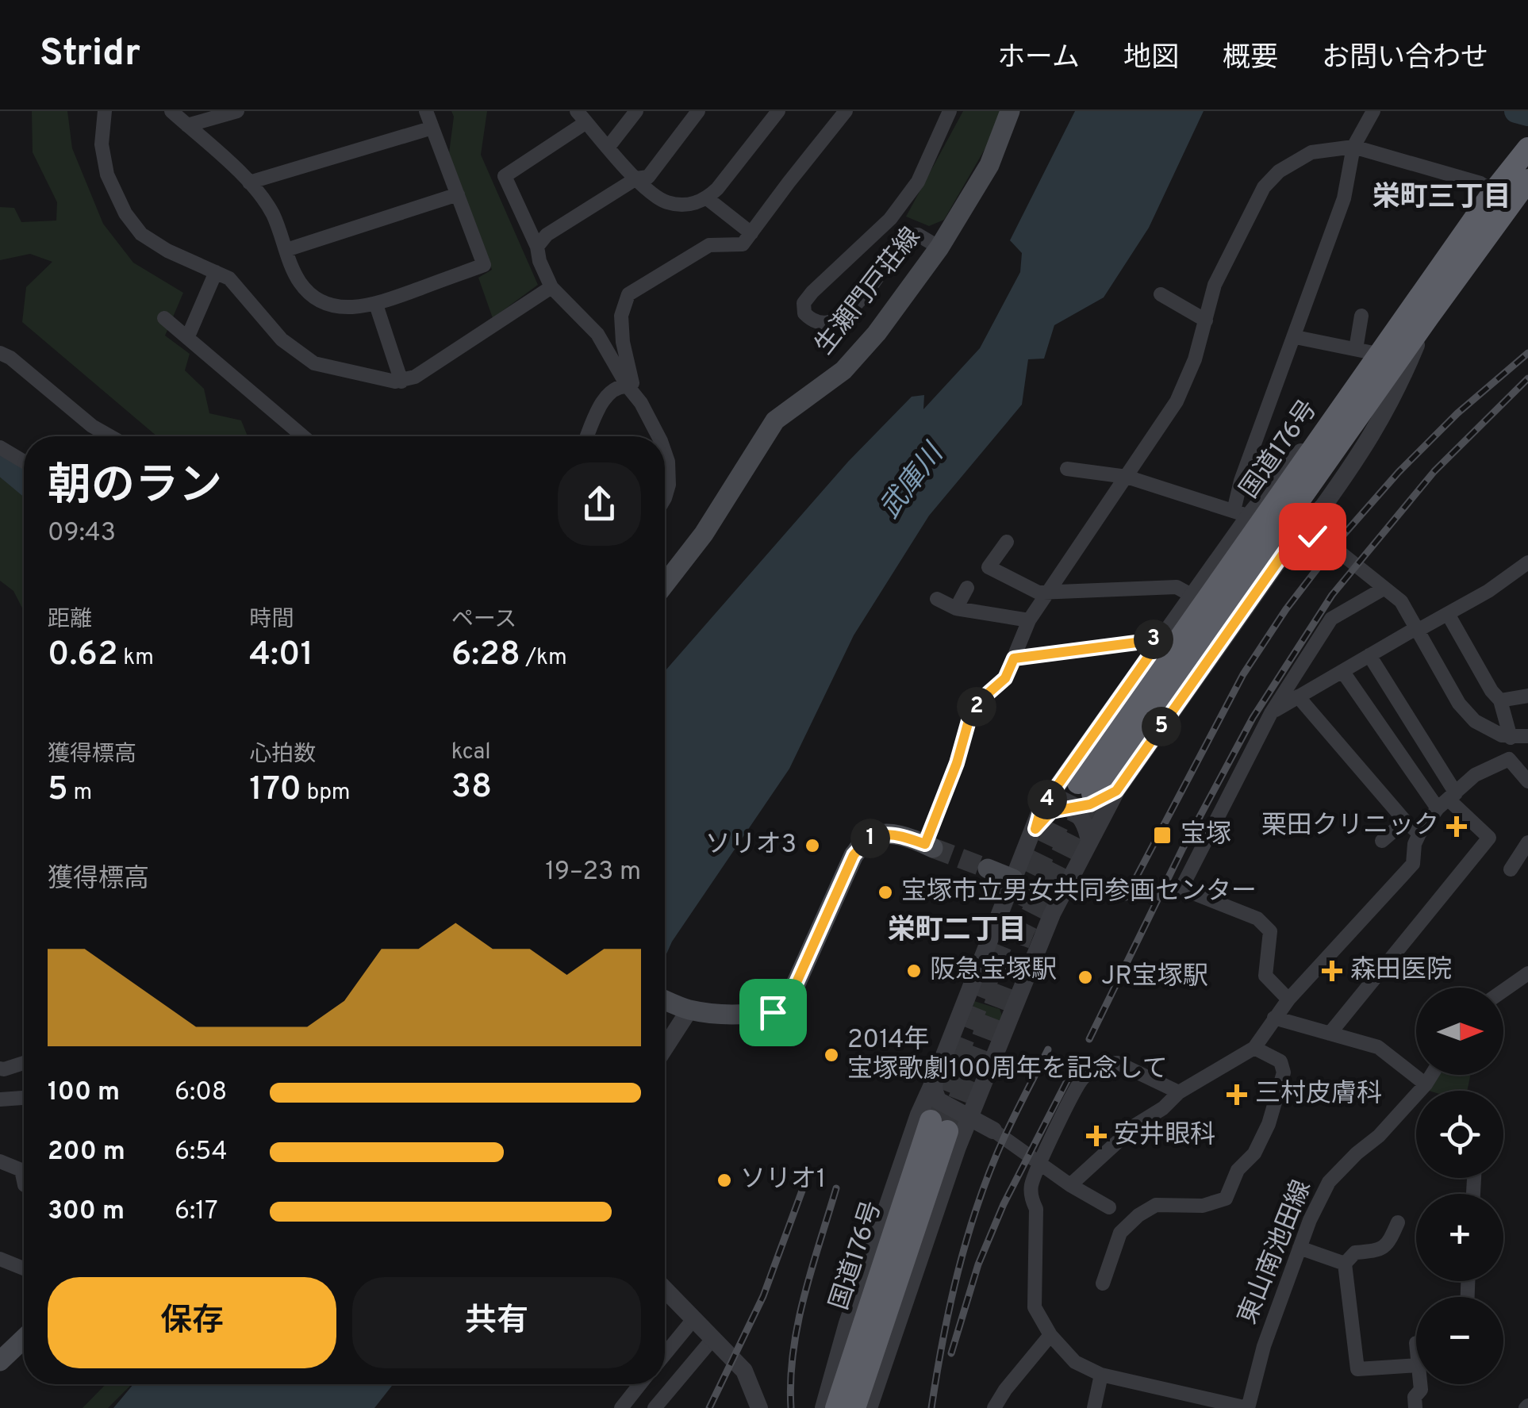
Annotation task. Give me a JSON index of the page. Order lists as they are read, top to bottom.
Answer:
{
  "streets": {
    "highway": ["国道176号"],
    "main road": ["生瀬門戸荘線"],
    "street": ["東山南池田線"]
  },
  "districts": ["栄町三丁目", "栄町二丁目"],
  "water": ["武庫川"],
  "places": {
    "health": [
      "栗田クリニック",
      "森田医院",
      "三村皮膚科",
      "安井眼科"
    ],
    "transit": ["宝塚"],
    "other": [
      "ソリオ3",
      "宝塚市立男女共同参画センター",
      "阪急宝塚駅",
      "JR宝塚駅",
      "2014年 宝塚歌劇100周年を記念して",
      "ソリオ1"
    ]
  },
  "north": "right",
  "page": {
    "header": "Stridr",
    "nav": [
      "ホーム",
      "地図",
      "概要",
      "お問い合わせ"
    ],
    "heading": ["朝のラン", "09:43"],
    "stats": [
      ["距離", "0.62 km"],
      ["時間", "4:01"],
      ["ペース", "6:28 /km"],
      ["獲得標高", "5 m"],
      ["心拍数", "170 bpm"],
      ["kcal", "38"]
    ],
    "pins": [
      "3",
      "2",
      "5",
      "4",
      "1"
    ],
    "chart": ["獲得標高", "19–23 m"],
    "map_buttons": ["+", "−"],
    "list": [
      {
        "name": "100 m",
        "note": "6:08"
      },
      {
        "name": "200 m",
        "note": "6:54"
      },
      {
        "name": "300 m",
        "note": "6:17"
      }
    ],
    "buttons": ["保存", "共有"]
  }
}
